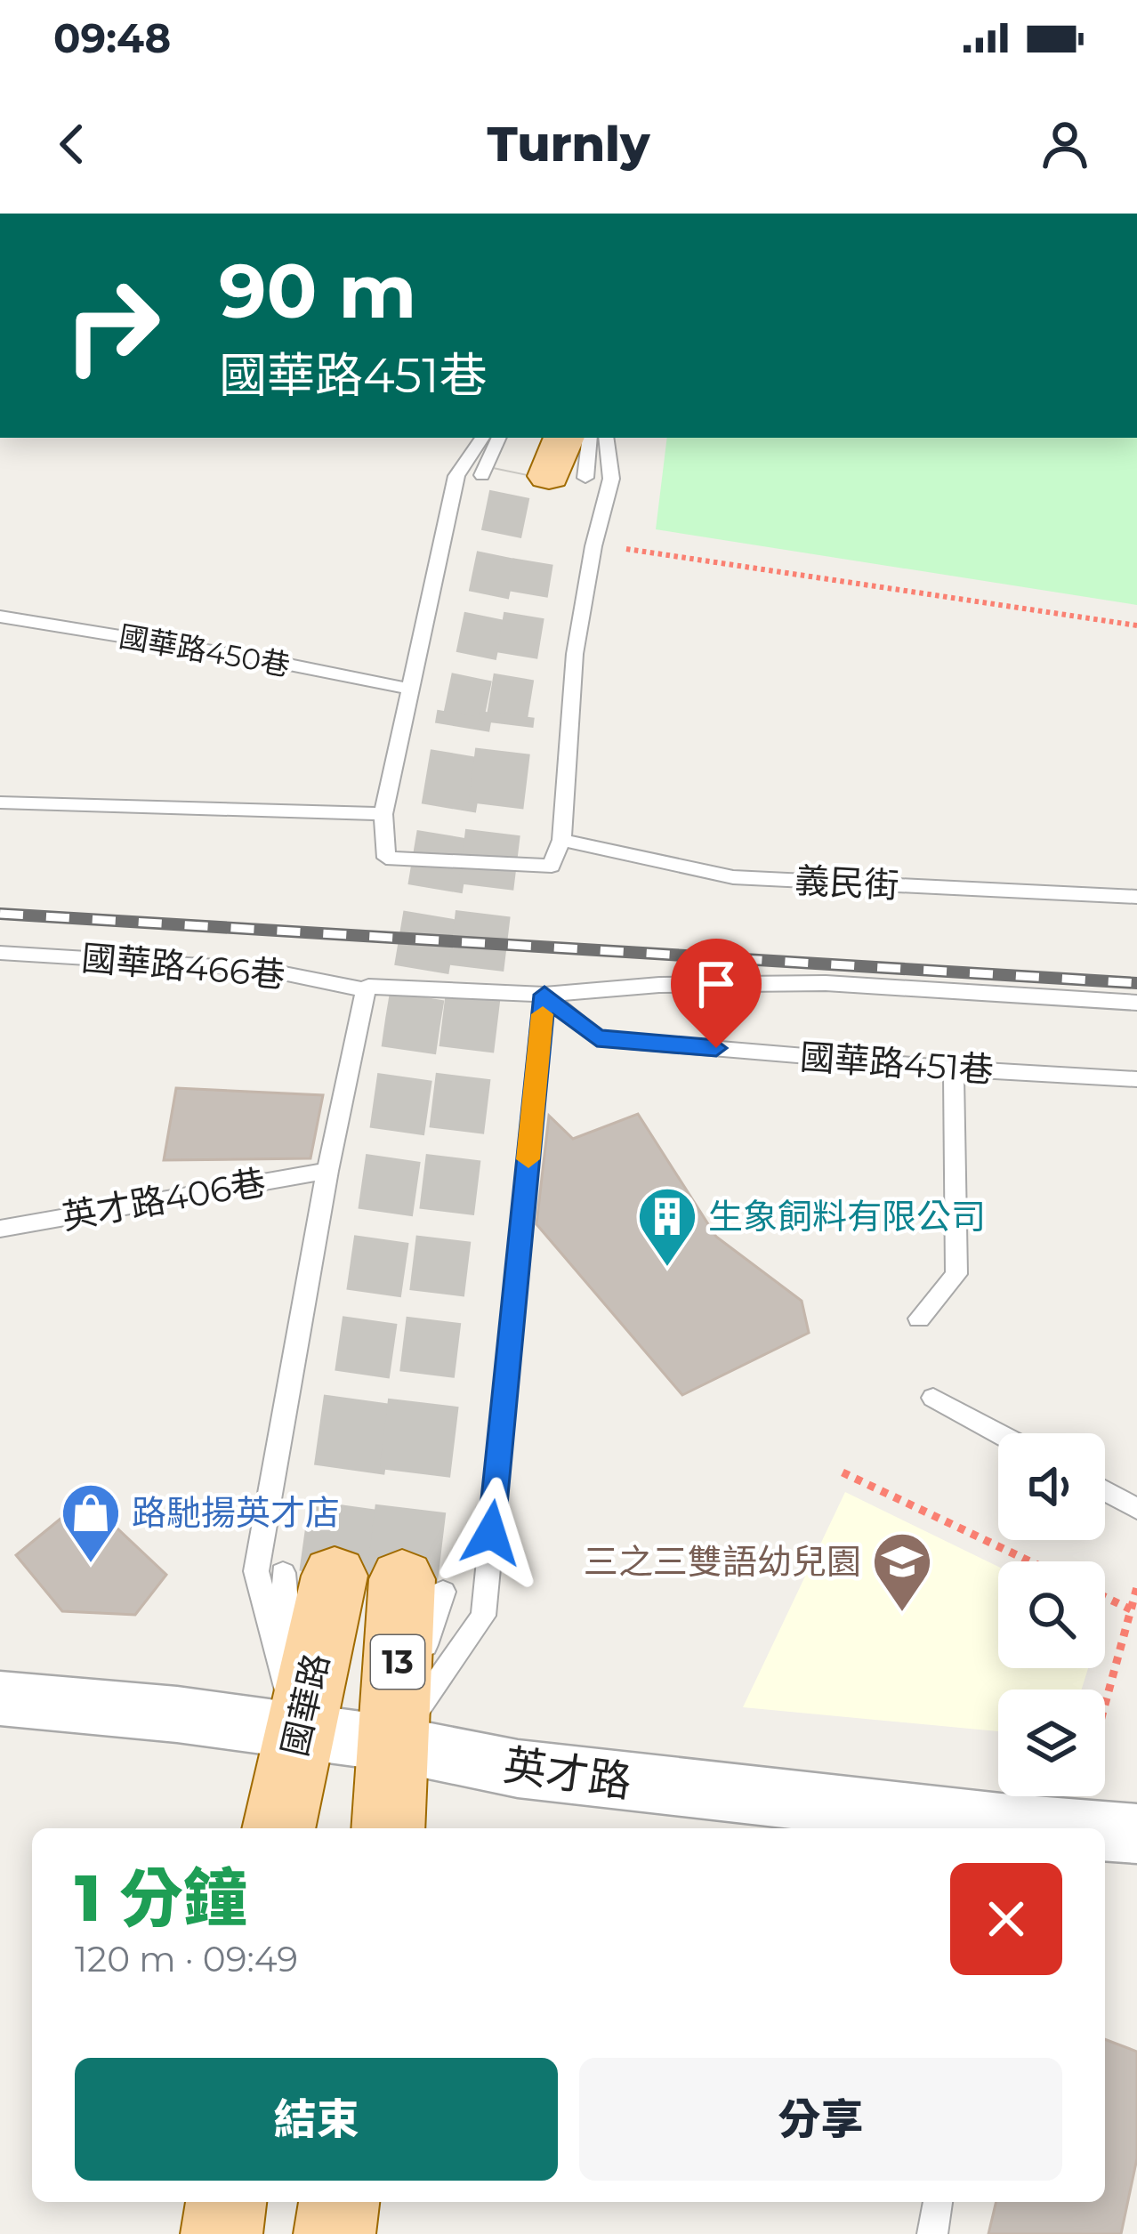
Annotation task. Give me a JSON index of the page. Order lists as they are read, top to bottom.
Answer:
{
  "streets": {
    "main road": ["13", "國華路"],
    "street": ["英才路"],
    "lane": [
      "國華路450巷",
      "義民街",
      "國華路466巷",
      "國華路451巷",
      "英才路406巷"
    ]
  },
  "crossings": [
    ["國華路466巷", "國華路451巷"],
    ["13", "英才路"],
    ["國華路", "英才路"]
  ],
  "places": {
    "building": ["生象飼料有限公司"],
    "shop": ["路馳揚英才店"],
    "school or university": ["三之三雙語幼兒園"]
  },
  "page": {
    "status": "09:48",
    "header": "Turnly",
    "turn": ["90 m", "國華路451巷"],
    "heading": ["1 分鐘", "120 m · 09:49"],
    "buttons": ["結束", "分享"]
  }
}
